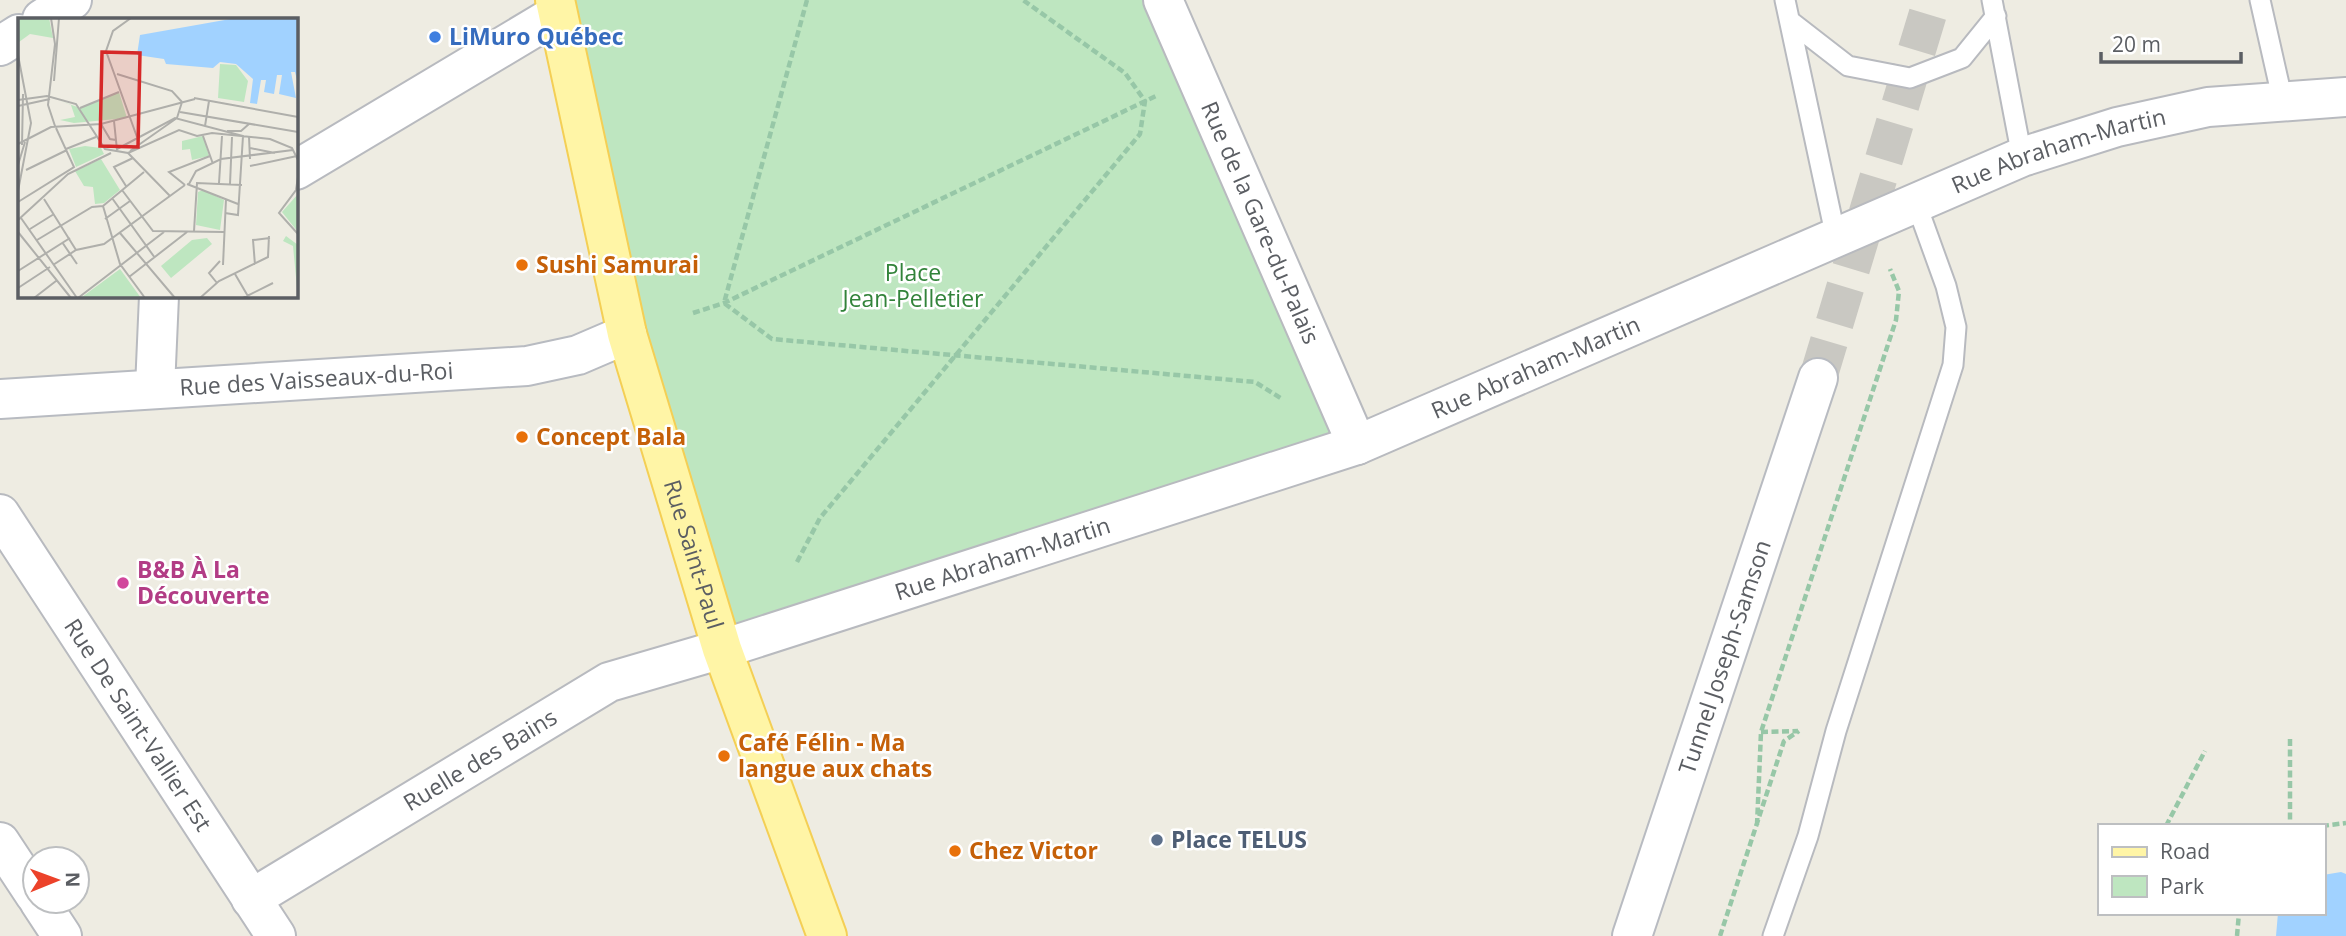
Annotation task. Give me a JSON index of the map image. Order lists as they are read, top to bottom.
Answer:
{
  "streets": {
    "main road": ["Rue Saint-Paul"],
    "street": [
      "Rue Abraham-Martin",
      "Rue de la Gare-du-Palais",
      "Rue des Vaisseaux-du-Roi",
      "Tunnel Joseph-Samson",
      "Rue De Saint-Vallier Est",
      "Ruelle des Bains"
    ]
  },
  "crossings": [
    ["Rue Abraham-Martin", "Rue de la Gare-du-Palais"],
    ["Rue Abraham-Martin", "Rue Saint-Paul"],
    ["Rue Abraham-Martin", "Ruelle des Bains"],
    ["Rue des Vaisseaux-du-Roi", "Rue Saint-Paul"],
    ["Rue Saint-Paul", "Ruelle des Bains"],
    ["Rue De Saint-Vallier Est", "Ruelle des Bains"]
  ],
  "parks": ["Place Jean-Pelletier"],
  "places": [
    "LiMuro Québec",
    "Sushi Samurai",
    "Concept Bala",
    "B&B À La Découverte",
    "Café Félin - Ma langue aux chats",
    "Place TELUS",
    "Chez Victor"
  ],
  "legend": ["Road", "Park"],
  "scale_bar": "20 m",
  "north": "right"
}
